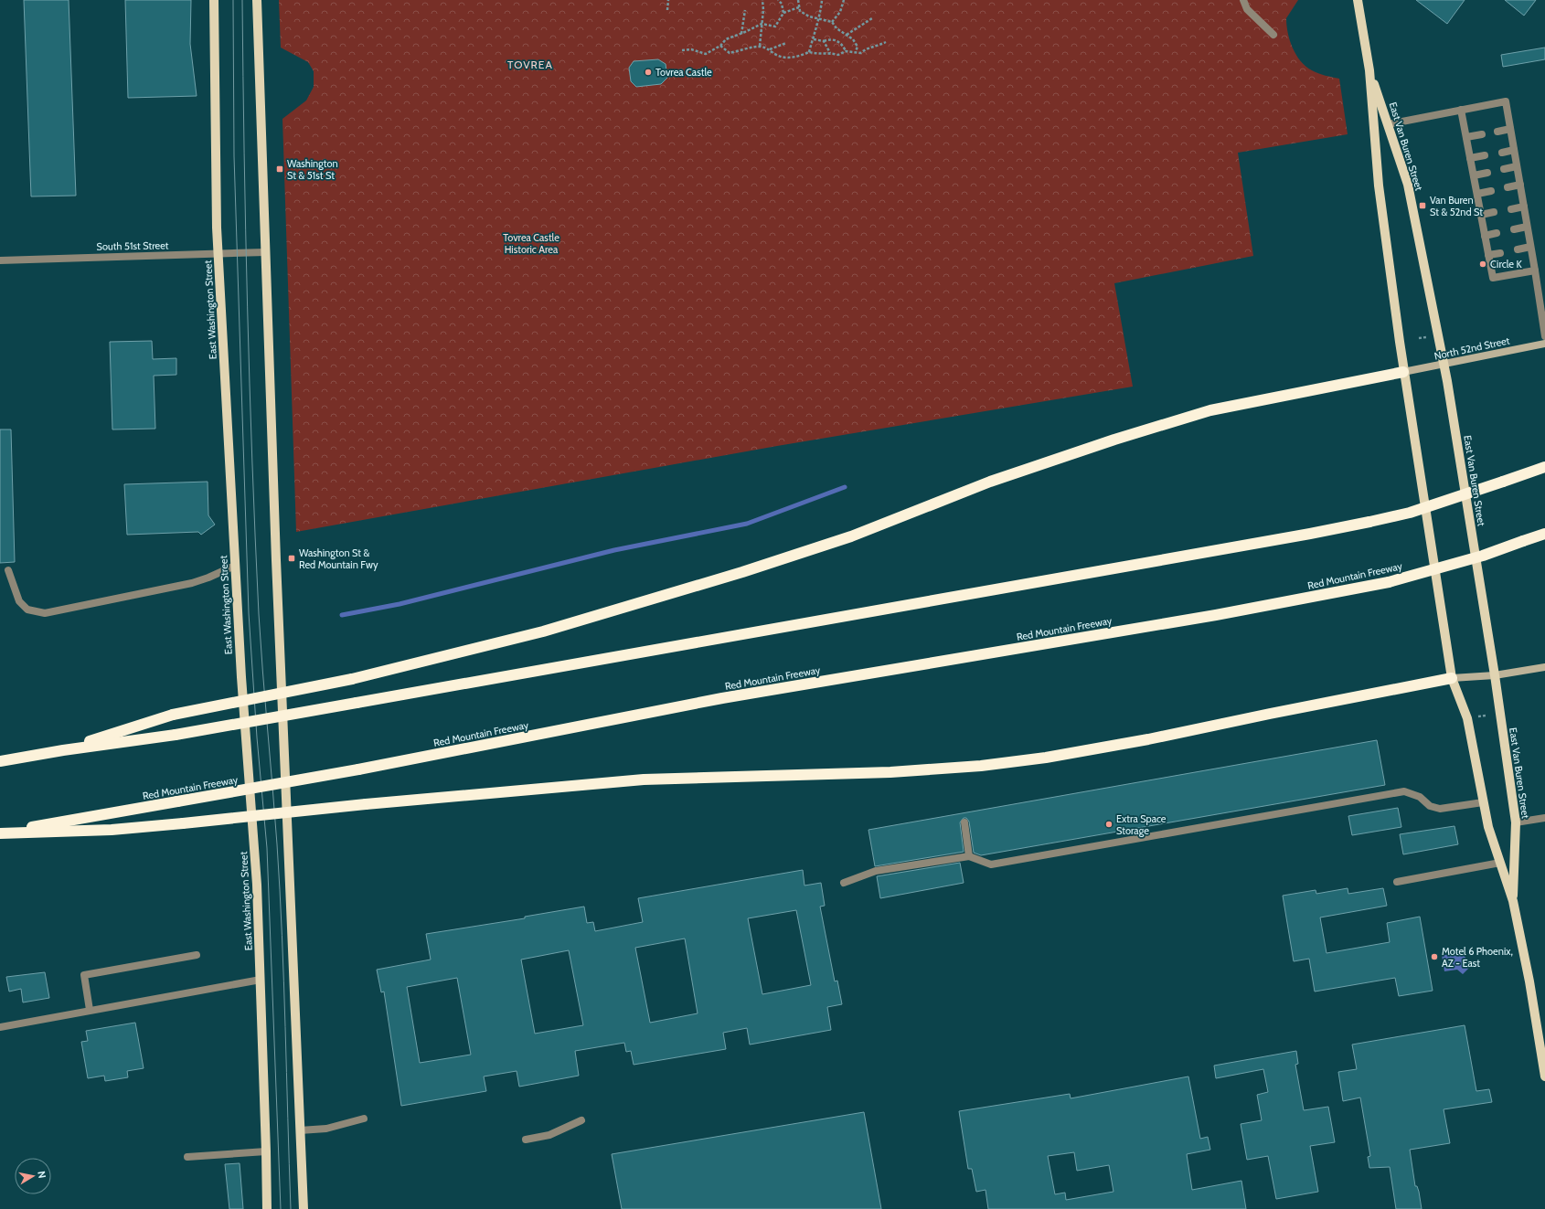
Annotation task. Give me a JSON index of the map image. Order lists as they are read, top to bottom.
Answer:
{
  "streets": {
    "highway": ["Red Mountain Freeway"],
    "main road": ["East Van Buren Street", "East Washington Street", "North 52nd Street"],
    "street": ["South 51st Street"]
  },
  "crossings": [
    ["East Van Buren Street", "North 52nd Street"],
    ["South 51st Street", "East Washington Street"]
  ],
  "districts": ["TOVREA"],
  "parks": ["Tovrea Castle Historic Area"],
  "places": {
    "other": [
      "Tovrea Castle",
      "Circle K",
      "Extra Space Storage",
      "Motel 6 Phoenix, AZ - East"
    ],
    "transit": ["Washington St & 51st St", "Van Buren St & 52nd St", "Washington St & Red Mountain Fwy"]
  },
  "north": "right"
}
